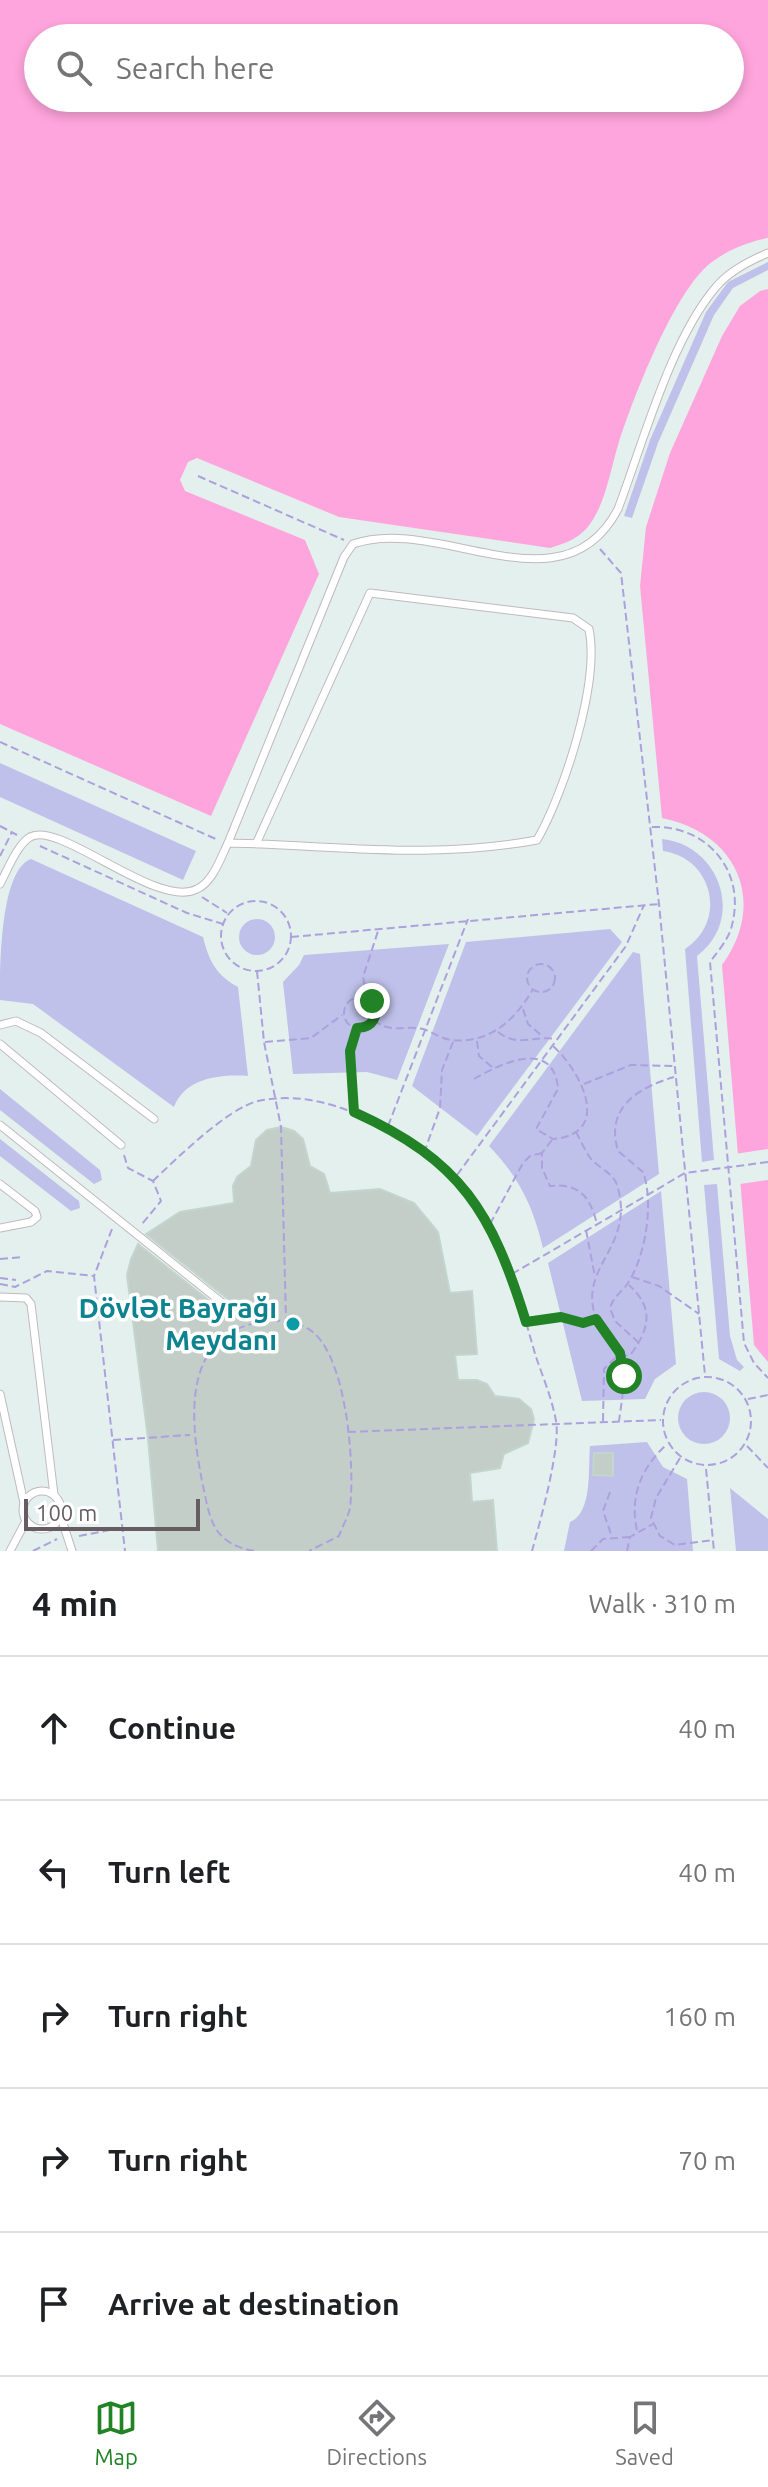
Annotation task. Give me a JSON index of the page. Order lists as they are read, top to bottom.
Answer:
{
  "places": ["Dövlət Bayrağı Meydanı"],
  "scale_bar": "100 m",
  "page": {
    "search": "Search here",
    "scale": "100 m",
    "heading": ["4 min", "Walk · 310 m"],
    "list": [
      ["Continue", "40 m"],
      ["Turn left", "40 m"],
      ["Turn right", "160 m"],
      ["Turn right", "70 m"],
      "Arrive at destination"
    ],
    "nav": ["Map", "Directions", "Saved"]
  }
}
